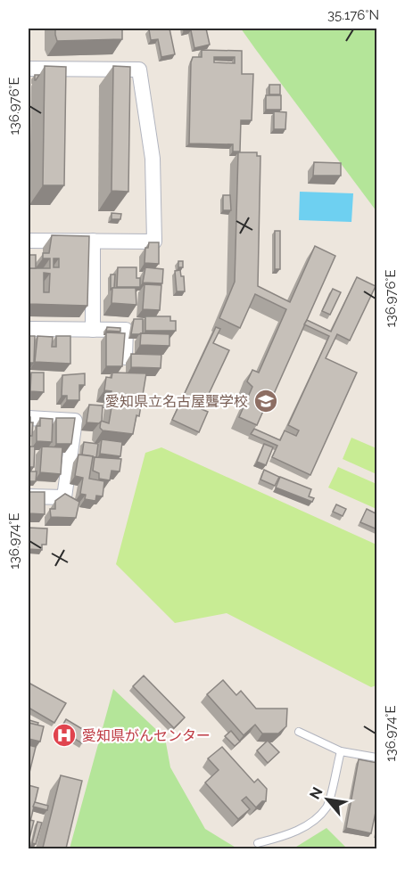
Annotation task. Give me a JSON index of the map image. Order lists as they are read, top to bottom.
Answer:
{
  "places": {
    "school or university": ["愛知県立名古屋聾学校"],
    "hospital": ["愛知県がんセンター"]
  },
  "north": "top left",
  "coordinates": ["35.176°N", "136.976°E", "136.974°E"]
}
